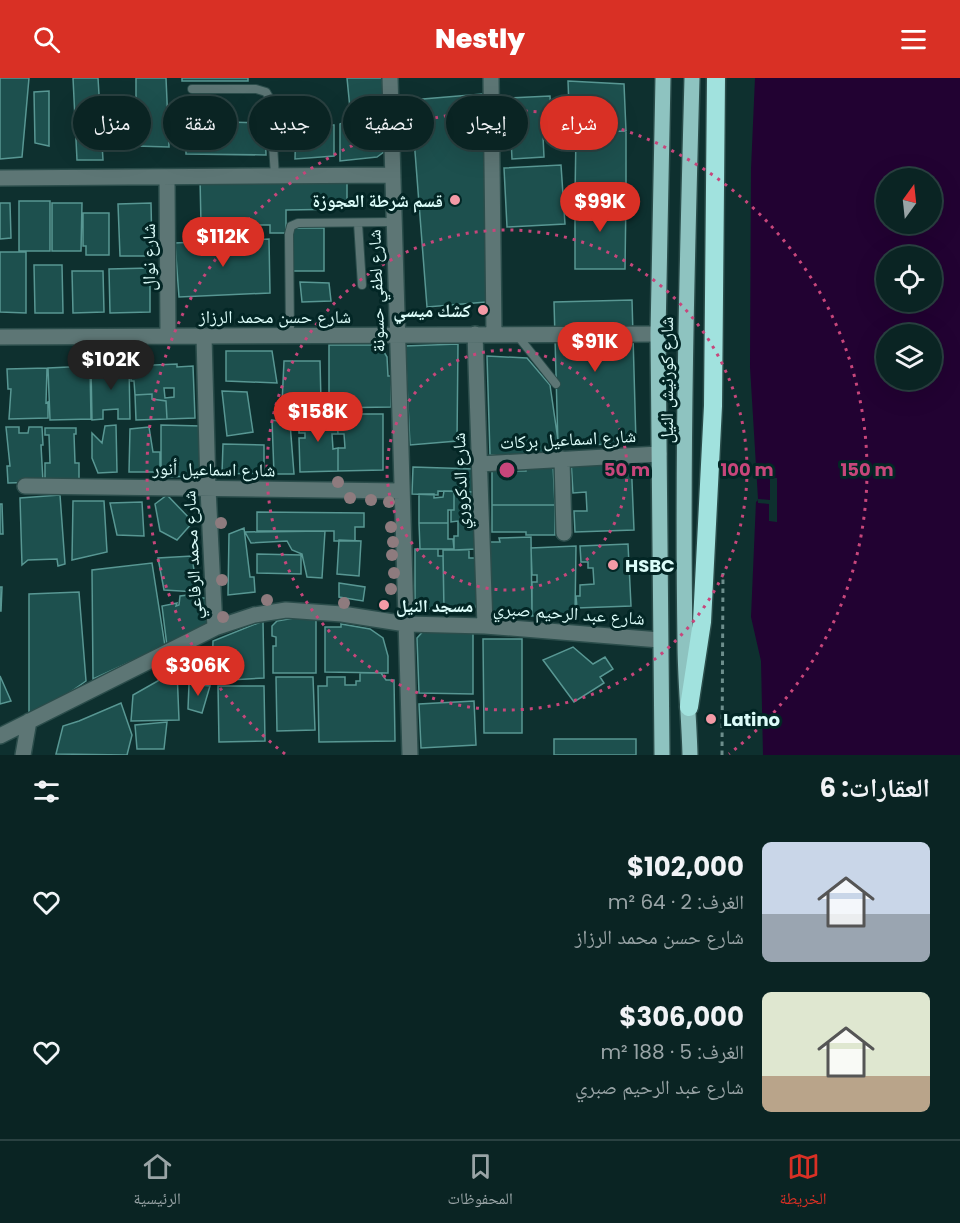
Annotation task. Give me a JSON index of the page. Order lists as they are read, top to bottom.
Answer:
{
  "streets": {
    "main road": ["شارع كورنيش النيل"],
    "street": [
      "شارع نوال",
      "شارع لطفي حسونة",
      "شارع حسن محمد الرزاز",
      "شارع اسماعيل بركات",
      "شارع اسماعيل أنور",
      "شارع الدكروري",
      "شارع محمد الرفاعي",
      "شارع عبد الرحيم صبري"
    ]
  },
  "crossings": [
    ["شارع نوال", "شارع حسن محمد الرزاز"],
    ["شارع لطفي حسونة", "شارع حسن محمد الرزاز"],
    ["شارع لطفي حسونة", "شارع اسماعيل أنور"],
    ["شارع لطفي حسونة", "شارع عبد الرحيم صبري"],
    ["شارع حسن محمد الرزاز", "شارع كورنيش النيل"],
    ["شارع حسن محمد الرزاز", "شارع الدكروري"],
    ["شارع حسن محمد الرزاز", "شارع محمد الرفاعي"],
    ["شارع كورنيش النيل", "شارع اسماعيل بركات"],
    ["شارع كورنيش النيل", "شارع عبد الرحيم صبري"],
    ["شارع اسماعيل بركات", "شارع الدكروري"],
    ["شارع اسماعيل أنور", "شارع محمد الرفاعي"],
    ["شارع الدكروري", "شارع عبد الرحيم صبري"],
    ["شارع محمد الرفاعي", "شارع عبد الرحيم صبري"]
  ],
  "places": [
    "قسم شرطة العجوزة",
    "كشك ميسي",
    "HSBC",
    "مسجد النيل",
    "Latino"
  ],
  "north": "top",
  "page": {
    "header": "Nestly",
    "chip": [
      "شراء",
      "إيجار",
      "تصفية",
      "جديد",
      "شقة",
      "منزل"
    ],
    "price": [
      "$99K",
      "$112K",
      "$91K",
      "$102K",
      "$158K",
      "$306K"
    ],
    "heading": "العقارات: 6",
    "list": [
      {
        "name": "$102,000",
        "note": "الغرف: 2 · 64 m² · شارع حسن محمد الرزاز"
      },
      {
        "name": "$306,000",
        "note": "الغرف: 5 · 188 m² · شارع عبد الرحيم صبري"
      }
    ],
    "tabs": ["الخريطة", "المحفوظات", "الرئيسية"]
  },
  "rings": ["50 m", "100 m", "150 m"]
}
